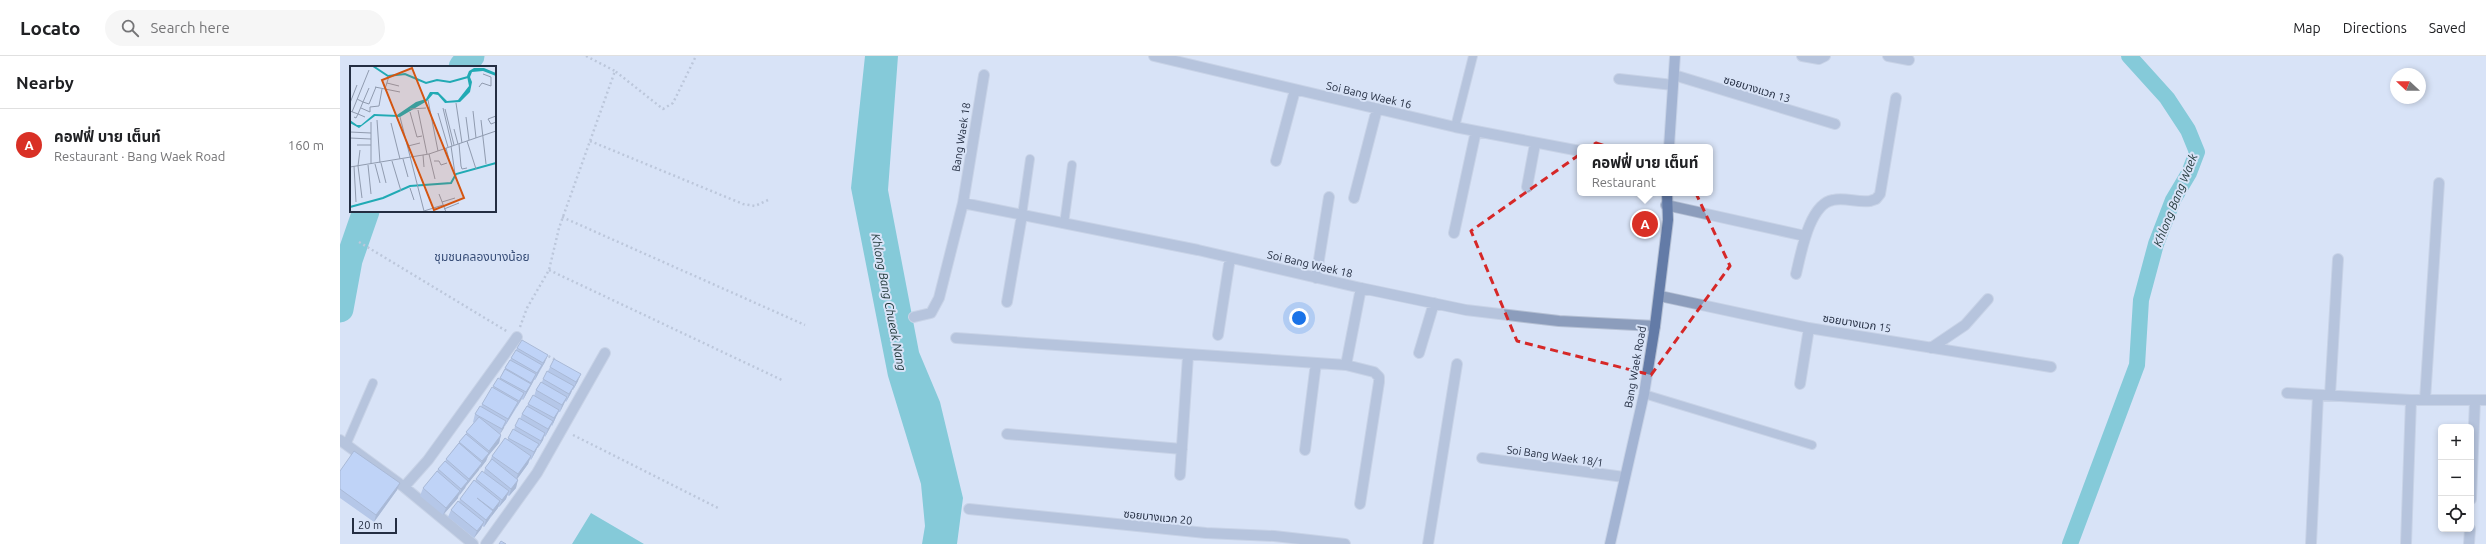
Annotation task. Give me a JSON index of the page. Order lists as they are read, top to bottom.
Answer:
{
  "streets": {
    "main road": ["Bang Waek Road"],
    "street": [
      "ซอยบางแวก 13",
      "Soi Bang Waek 16",
      "Bang Waek 18",
      "Soi Bang Waek 18",
      "ซอยบางแวก 15",
      "Soi Bang Waek 18/1",
      "ซอยบางแวก 20"
    ]
  },
  "crossings": [
    ["Bang Waek 18", "Soi Bang Waek 18"],
    ["Soi Bang Waek 18", "Bang Waek Road"],
    ["ซอยบางแวก 15", "Bang Waek Road"],
    ["Bang Waek Road", "Soi Bang Waek 18/1"]
  ],
  "districts": ["ชุมชนคลองบางน้อย"],
  "water": ["Khlong Bang Waek", "Khlong Bang Chueak Nang"],
  "scale_bar": "20 m",
  "north": "left",
  "page": {
    "header": "Locato",
    "search": "Search here",
    "nav": ["Map", "Directions", "Saved"],
    "heading": "Nearby",
    "list": [
      {
        "mark": "A",
        "name": "คอฟฟี่ บาย เต็นท์",
        "note": "Restaurant · Bang Waek Road",
        "value": "160 m"
      }
    ],
    "popup": ["คอฟฟี่ บาย เต็นท์", "Restaurant"],
    "pins": "A",
    "map_buttons": ["+", "−"],
    "scale": "20 m"
  }
}
